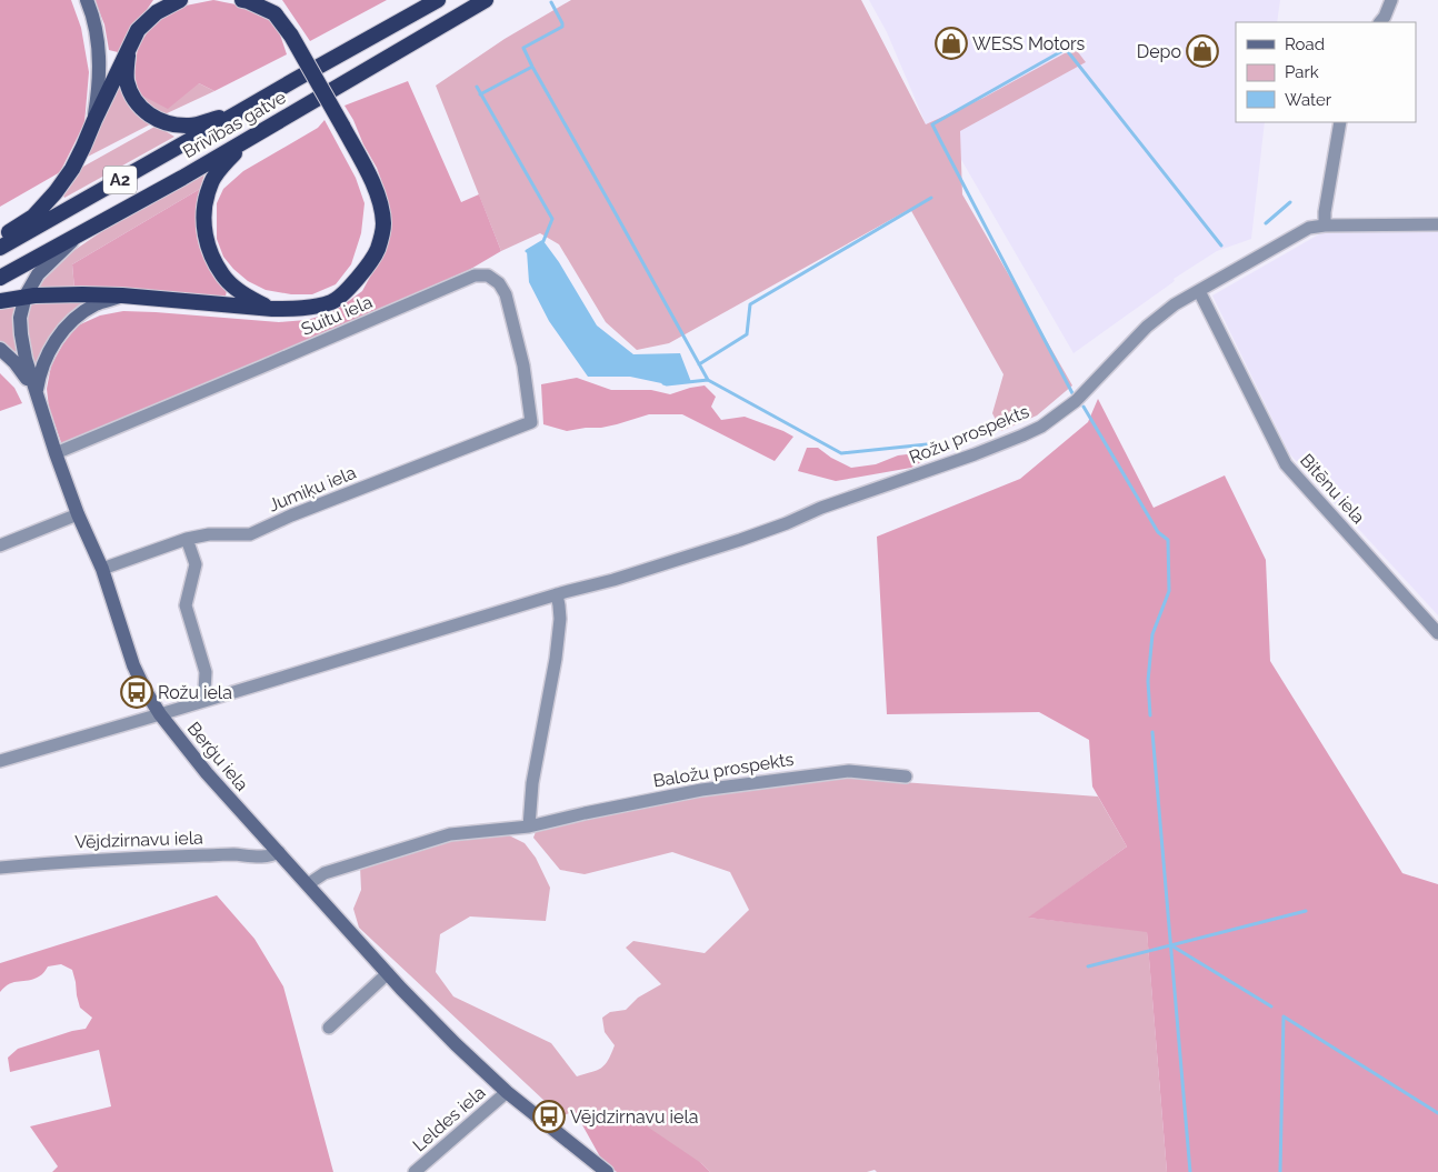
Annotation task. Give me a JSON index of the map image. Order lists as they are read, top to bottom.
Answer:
{
  "streets": {
    "highway": ["Brīvības gatve", "A2"],
    "main road": ["Berģu iela"],
    "street": [
      "Suitu iela",
      "Rožu prospekts",
      "Jumiķu iela",
      "Bitēnu iela",
      "Baložu prospekts",
      "Vējdzirnavu iela",
      "Leldes iela"
    ]
  },
  "crossings": [
    ["Brīvības gatve", "Berģu iela"],
    ["Suitu iela", "Jumiķu iela"],
    ["Suitu iela", "Berģu iela"],
    ["Rožu prospekts", "Bitēnu iela"],
    ["Jumiķu iela", "Berģu iela"],
    ["Berģu iela", "Vējdzirnavu iela"],
    ["Berģu iela", "Leldes iela"]
  ],
  "places": {
    "shop": ["WESS Motors", "Depo"],
    "bus stop": ["Rožu iela", "Vējdzirnavu iela"]
  },
  "legend": ["Road", "Park", "Water"]
}
